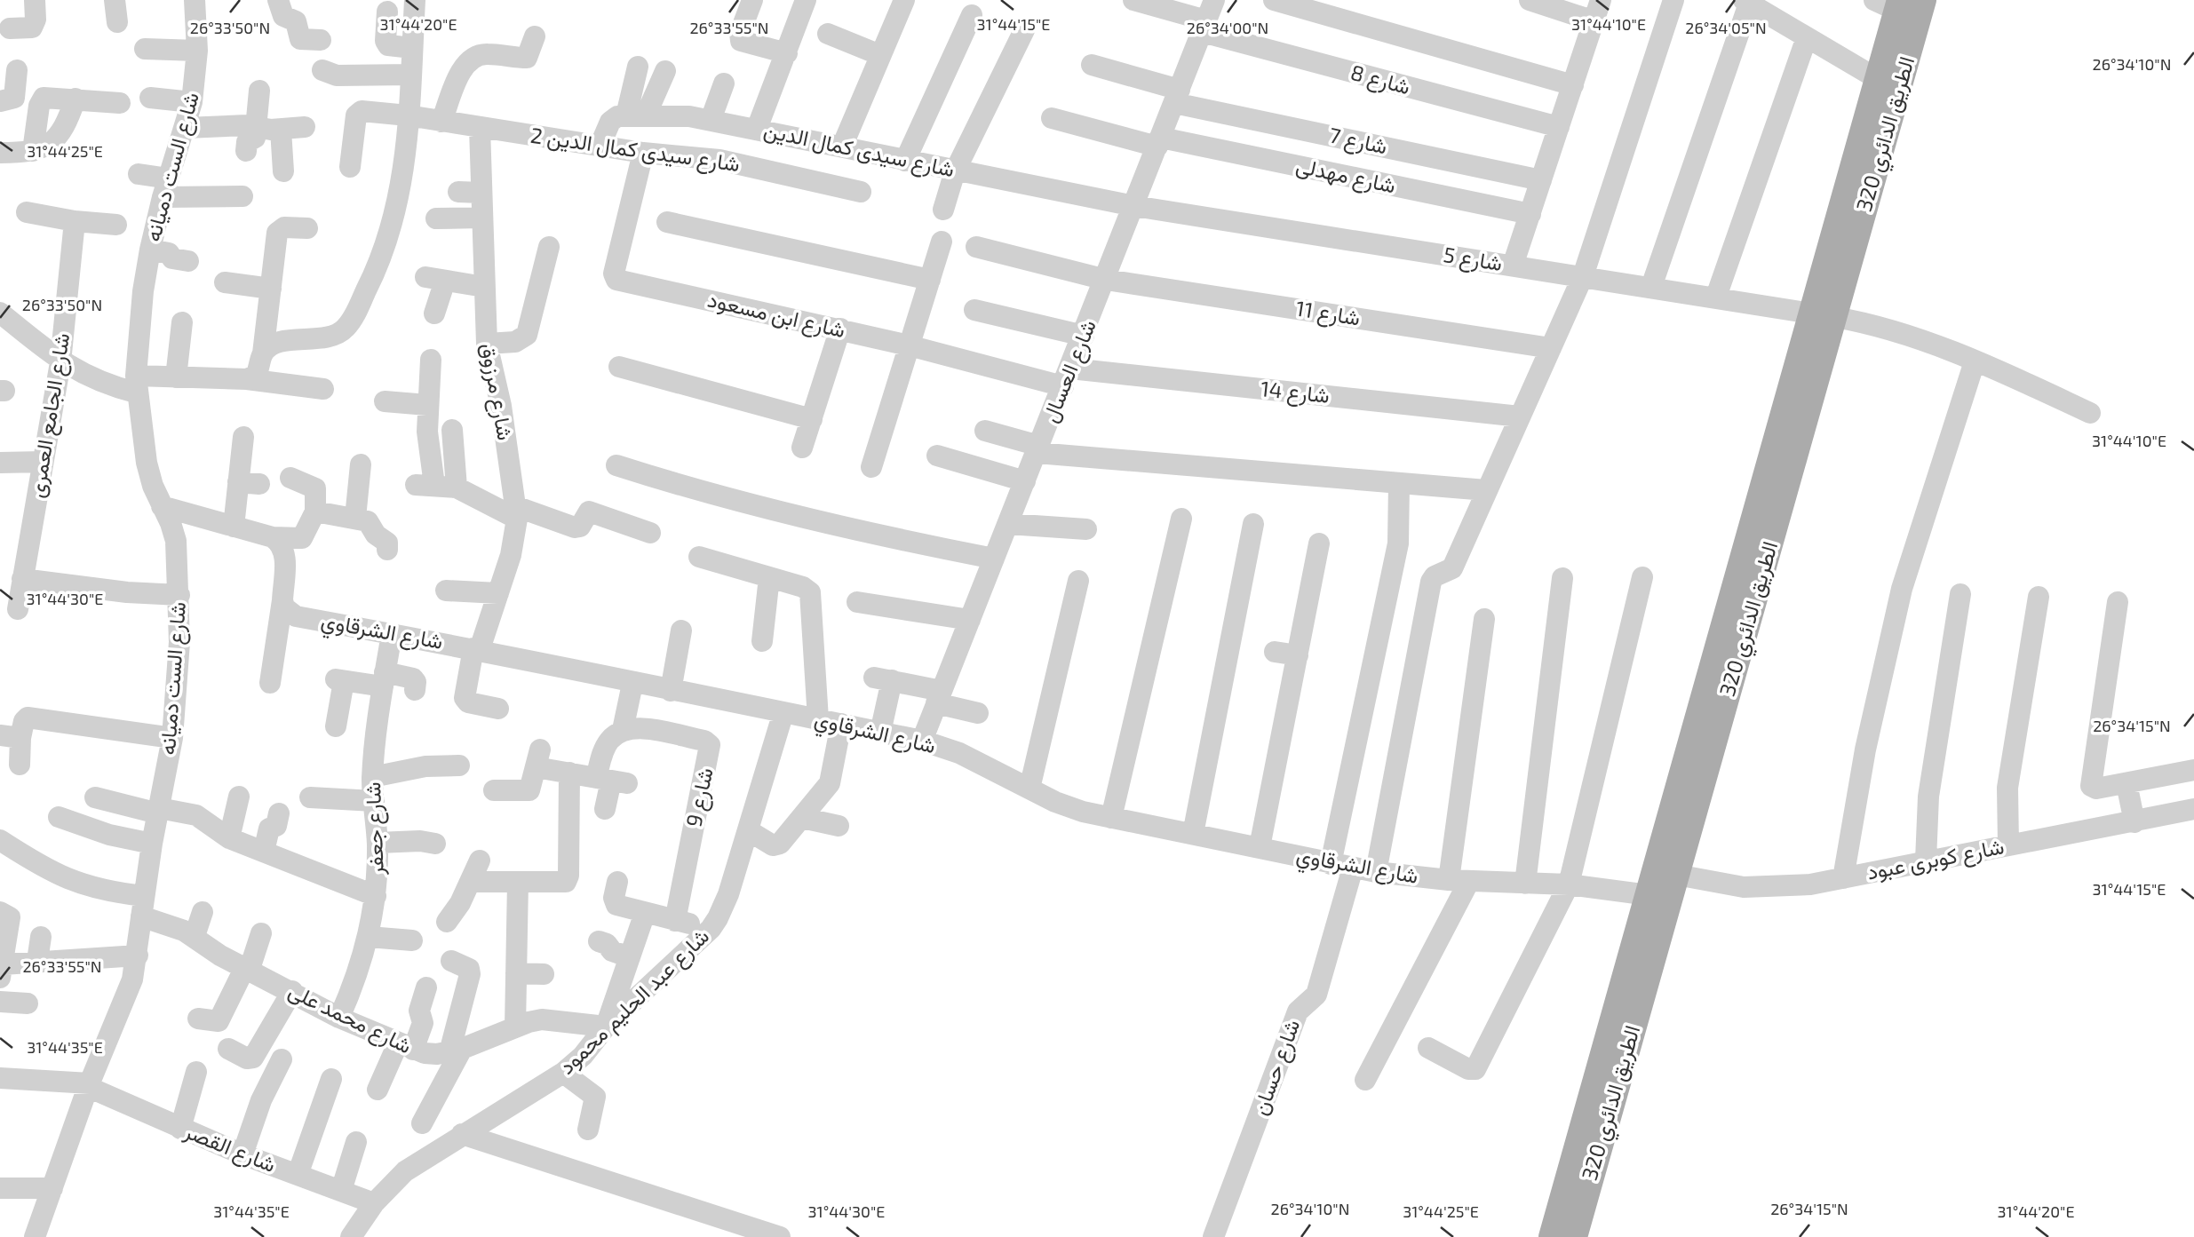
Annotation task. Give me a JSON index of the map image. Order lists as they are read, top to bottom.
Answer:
{
  "streets": {
    "main road": ["الطريق الدائري 320"],
    "street": [
      "شارع 8",
      "شارع 7",
      "شارع سيدى كمال الدين 2",
      "شارع سيدى كمال الدين",
      "شارع الست دميانه",
      "شارع مهدلى",
      "شارع 5",
      "شارع 11",
      "شارع ابن مسعود",
      "شارع العسال",
      "شارع مرزوق",
      "شارع 14",
      "شارع الجامع العمرى",
      "شارع الشرقاوي",
      "شارع 9",
      "شارع جعفر",
      "شارع كوبرى عبود",
      "شارع عبد الحليم محمود",
      "شارع محمد على",
      "شارع حسان",
      "شارع القصر"
    ]
  },
  "crossings": [
    ["شارع 8", "شارع العسال"],
    ["الطريق الدائري 320", "شارع 5"],
    ["الطريق الدائري 320", "شارع الشرقاوي"],
    ["الطريق الدائري 320", "شارع كوبرى عبود"],
    ["شارع 7", "شارع العسال"],
    ["شارع سيدى كمال الدين 2", "شارع ابن مسعود"],
    ["شارع سيدى كمال الدين 2", "شارع مرزوق"],
    ["شارع سيدى كمال الدين", "شارع 5"],
    ["شارع سيدى كمال الدين", "شارع العسال"],
    ["شارع الست دميانه", "شارع محمد على"],
    ["شارع الست دميانه", "شارع القصر"],
    ["شارع مهدلى", "شارع العسال"],
    ["شارع 5", "شارع العسال"],
    ["شارع 11", "شارع العسال"],
    ["شارع ابن مسعود", "شارع العسال"],
    ["شارع ابن مسعود", "شارع 14"],
    ["شارع العسال", "شارع 14"],
    ["شارع العسال", "شارع الشرقاوي"],
    ["شارع مرزوق", "شارع الشرقاوي"],
    ["شارع الشرقاوي", "شارع جعفر"],
    ["شارع الشرقاوي", "شارع عبد الحليم محمود"],
    ["شارع الشرقاوي", "شارع حسان"],
    ["شارع جعفر", "شارع محمد على"],
    ["شارع عبد الحليم محمود", "شارع محمد على"],
    ["شارع عبد الحليم محمود", "شارع القصر"]
  ],
  "coordinates": [
    "31°44'20\"E",
    "31°44'10\"E",
    "31°44'15\"E",
    "26°33'50\"N",
    "26°33'55\"N",
    "26°34'00\"N",
    "26°34'05\"N",
    "26°34'10\"N",
    "31°44'25\"E",
    "31°44'30\"E",
    "26°34'15\"N",
    "31°44'35\"E"
  ]
}
